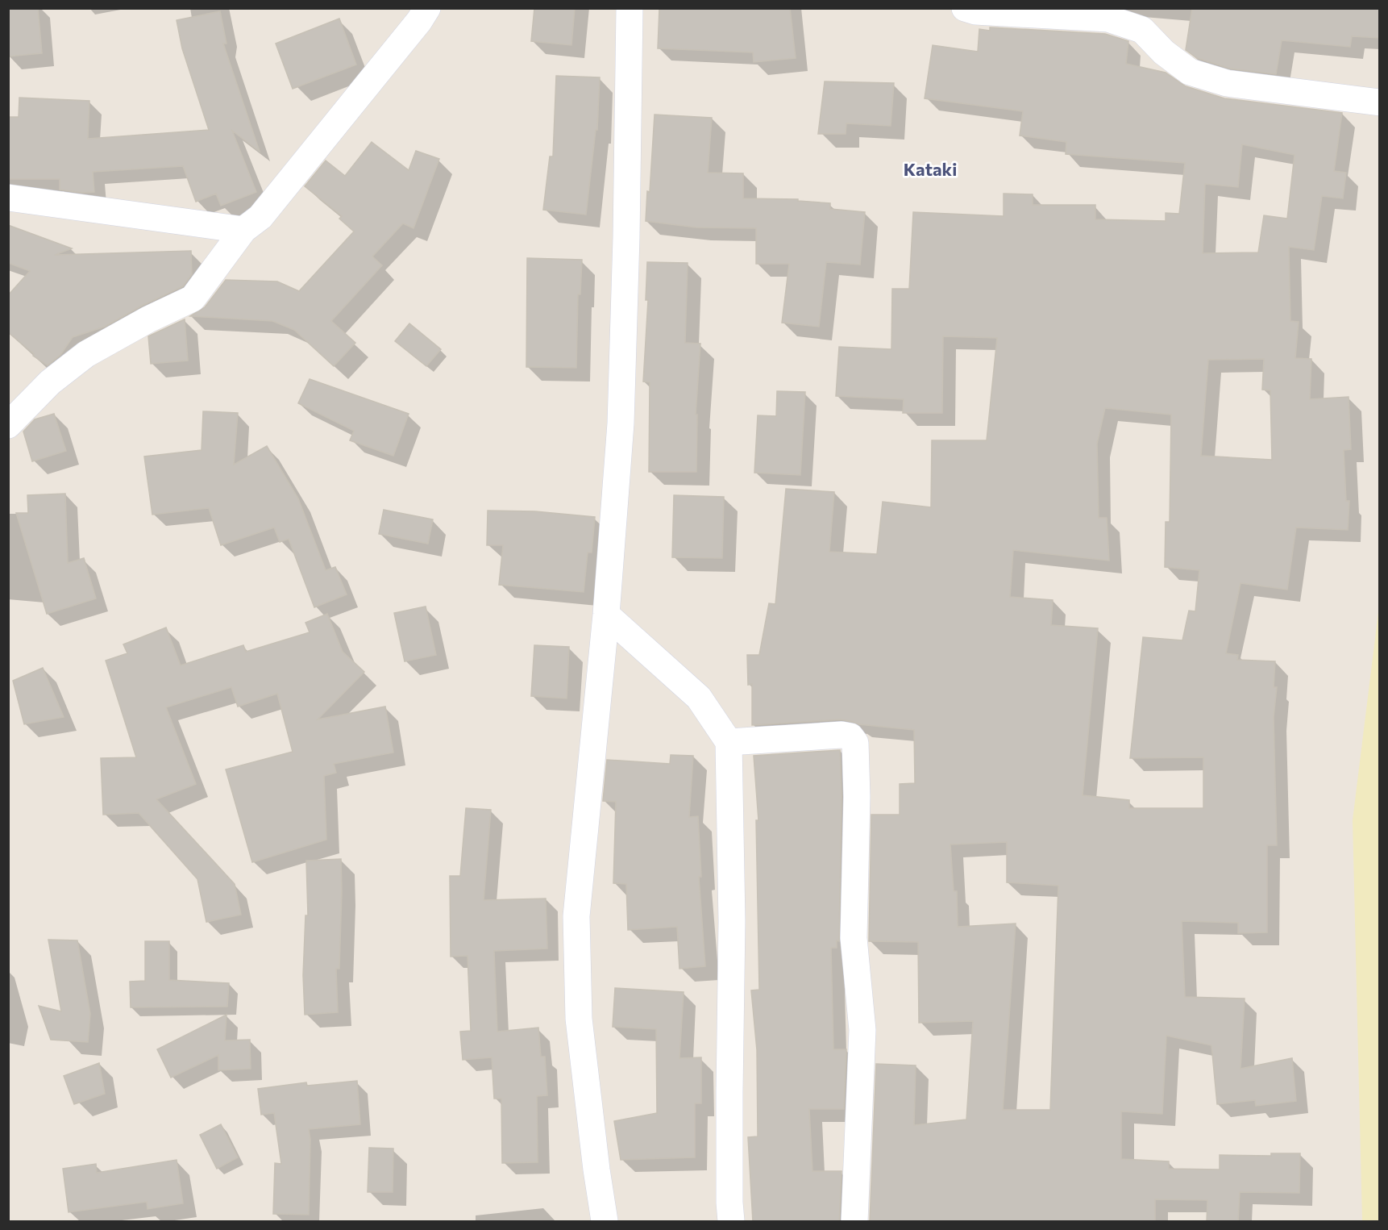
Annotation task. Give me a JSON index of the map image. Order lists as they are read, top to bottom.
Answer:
{
  "districts": ["Kataki"]
}
